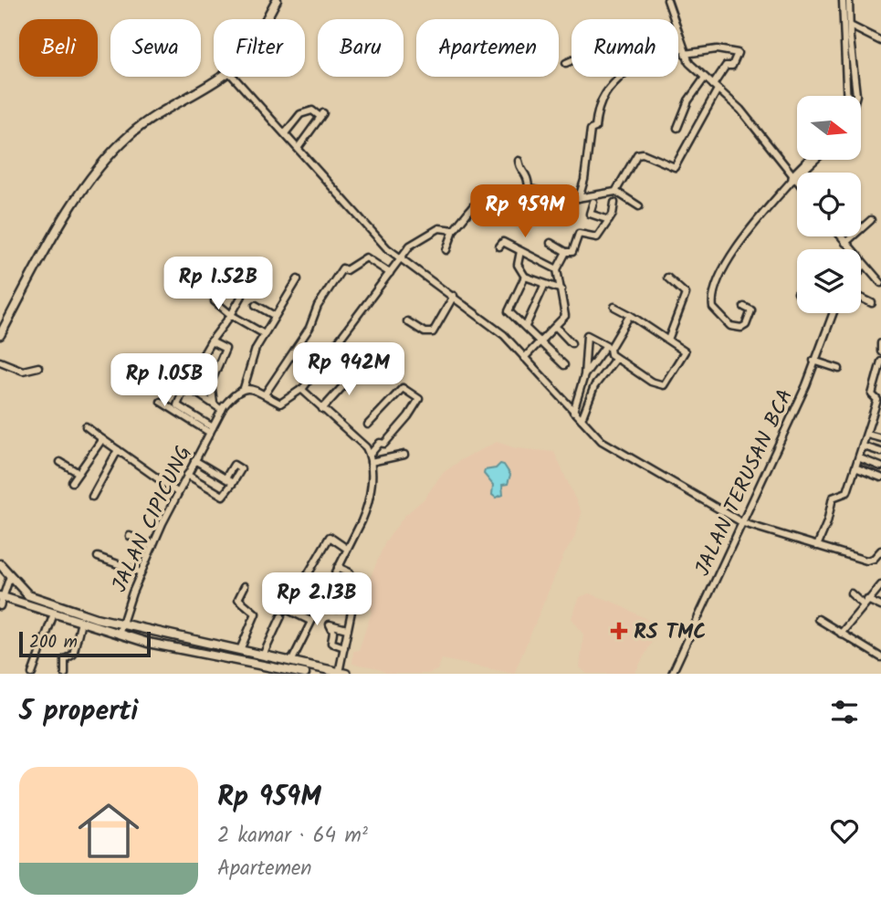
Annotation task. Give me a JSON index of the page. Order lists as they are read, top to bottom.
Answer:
{
  "streets": {
    "street": ["JALAN TERUSAN BCA", "JALAN CIPICUNG"]
  },
  "places": {
    "health": ["RS TMC"]
  },
  "scale_bar": "200 m",
  "north": "right",
  "page": {
    "chip": [
      "Beli",
      "Sewa",
      "Filter",
      "Baru",
      "Apartemen",
      "Rumah"
    ],
    "price": [
      "Rp 959M",
      "Rp 1.52B",
      "Rp 942M",
      "Rp 1.05B",
      "Rp 2.13B"
    ],
    "scale": "200 m",
    "heading": "5 properti",
    "list": [
      {
        "name": "Rp 959M",
        "note": "2 kamar · 64 m² · Apartemen"
      }
    ]
  }
}
